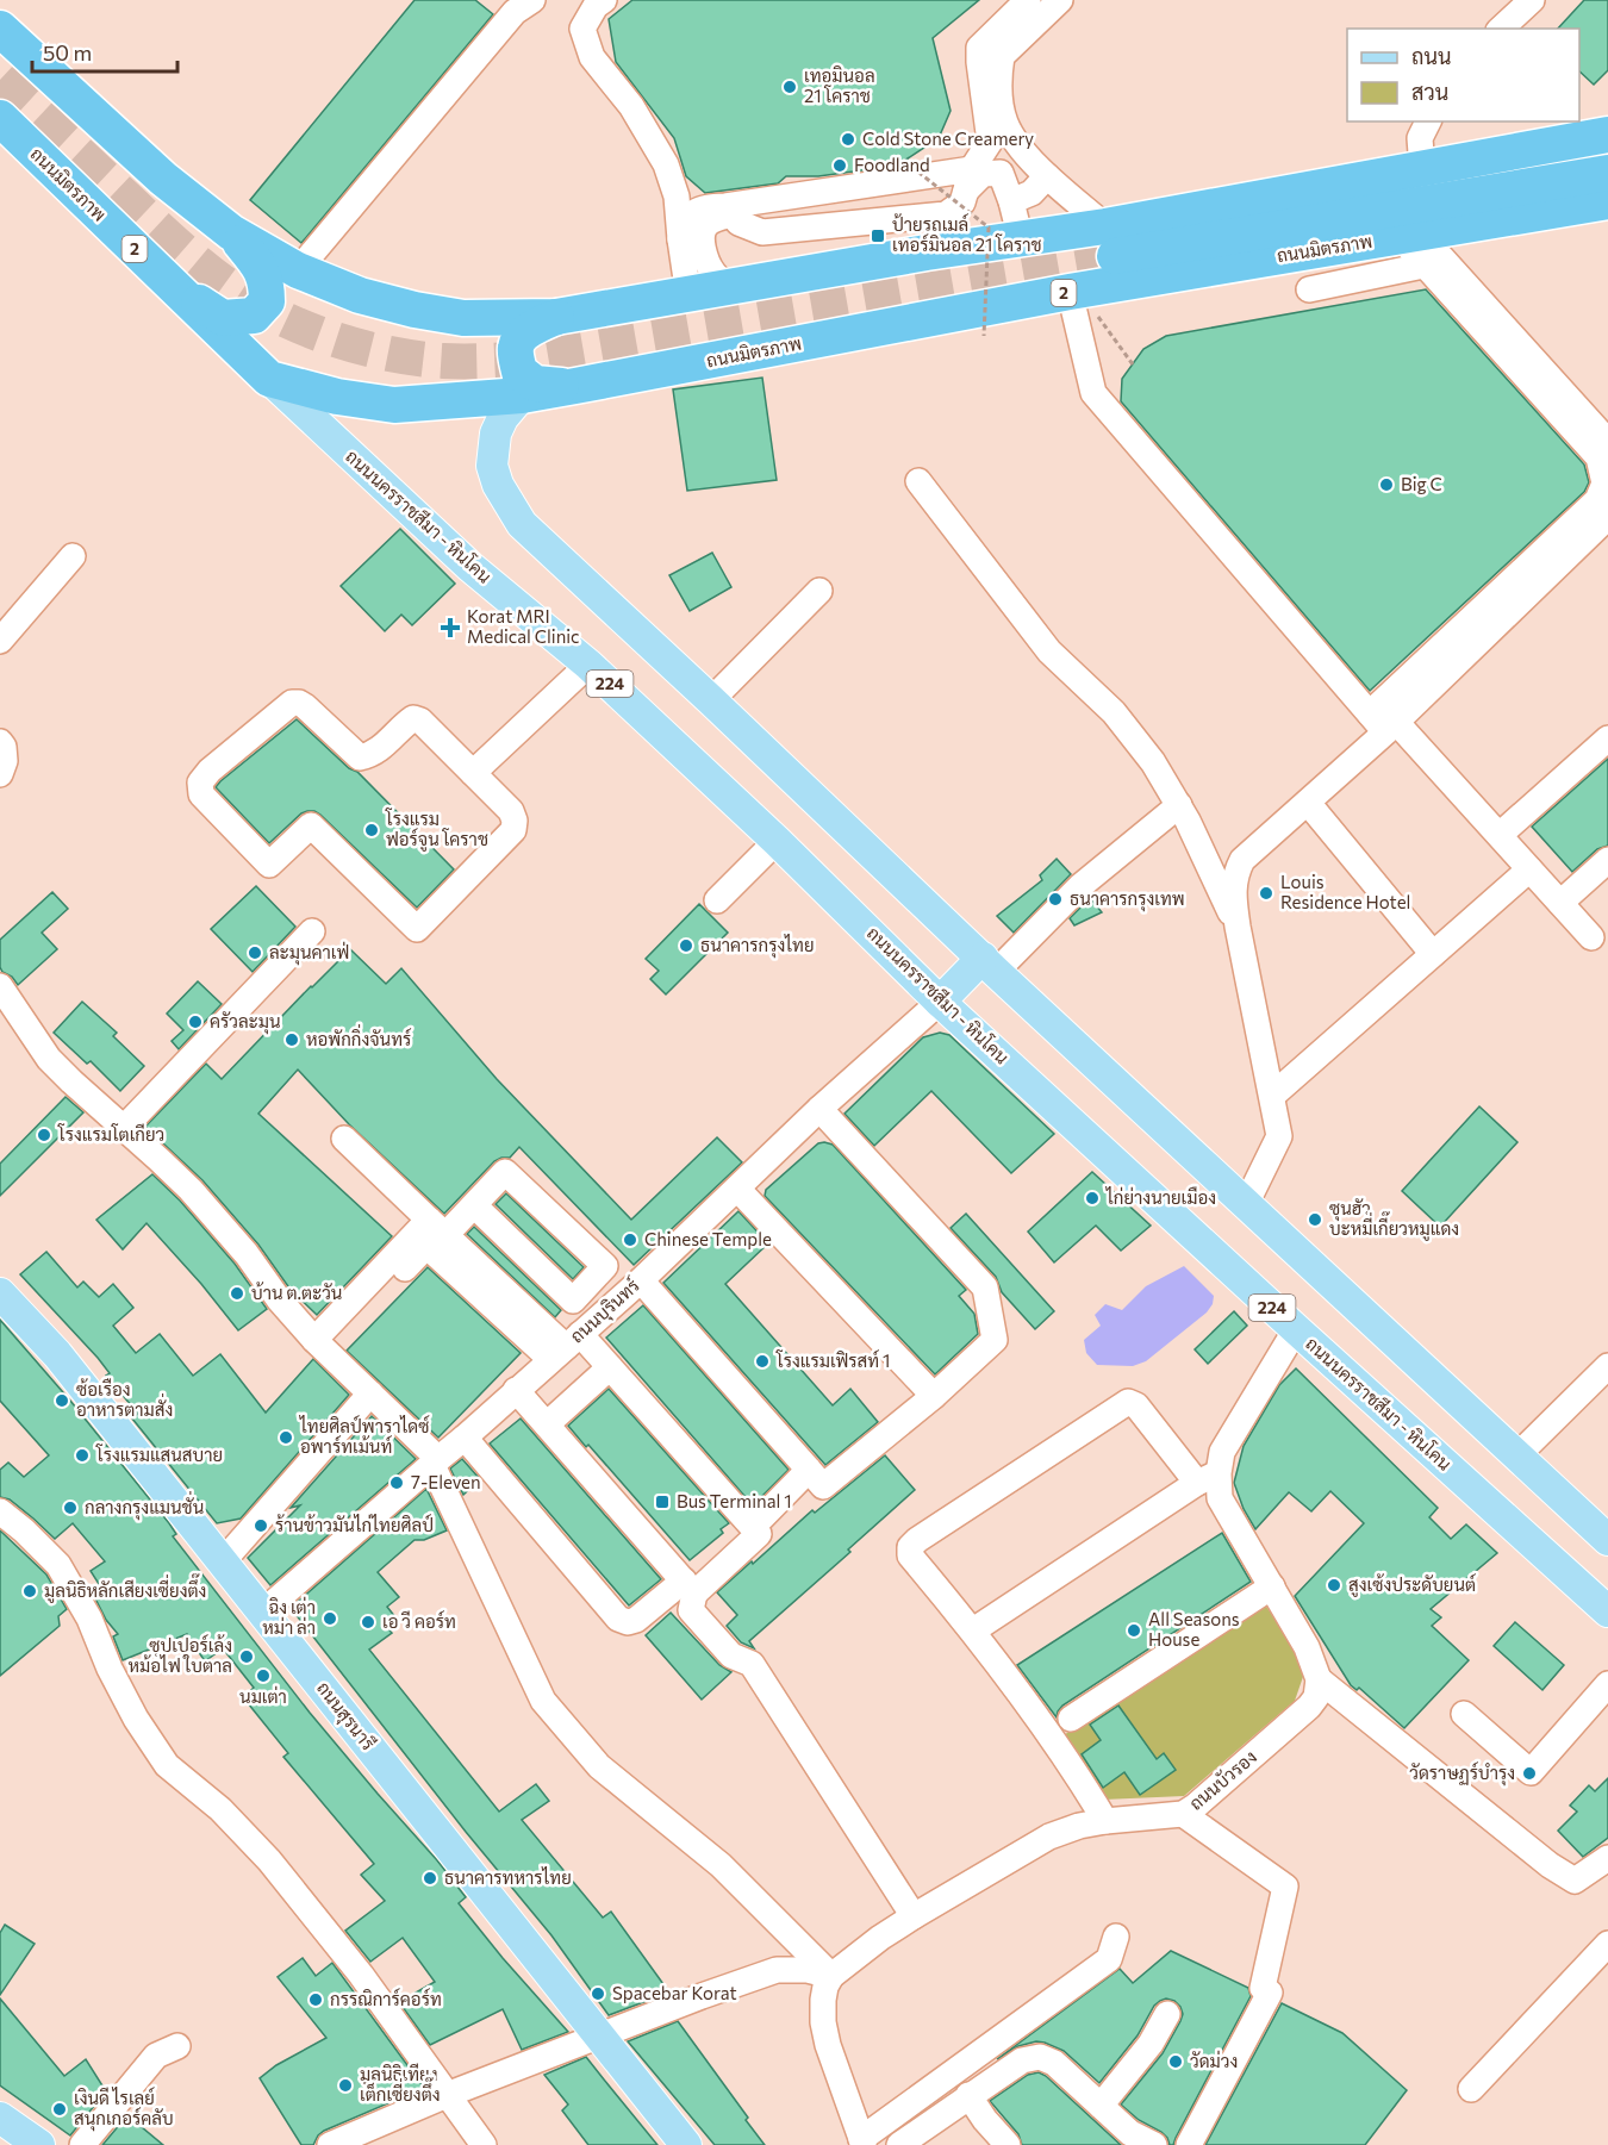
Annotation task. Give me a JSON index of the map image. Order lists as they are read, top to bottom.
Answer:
{
  "streets": {
    "highway": ["ถนนมิตรภาพ", "2"],
    "main road": ["ถนนนครราชสีมา - หินโคน", "224", "ถนนสุรนารี"],
    "street": ["ถนนบุรินทร์", "ถนนบัวรอง"]
  },
  "crossings": [
    ["ถนนมิตรภาพ", "ถนนนครราชสีมา - หินโคน"],
    ["ถนนนครราชสีมา - หินโคน", "ถนนบุรินทร์"],
    ["ถนนบุรินทร์", "ถนนสุรนารี"]
  ],
  "places": {
    "other": [
      "เทอมินอล 21 โคราช",
      "Cold Stone Creamery",
      "Foodland",
      "Big C",
      "โรงแรม ฟอร์จูน โคราช",
      "Louis Residence Hotel",
      "ธนาคารกรุงเทพ",
      "ธนาคารกรุงไทย",
      "ละมุนคาเฟ่",
      "ครัวละมุน",
      "หอพักกิ่งจันทร์",
      "โรงแรมโตเกียว",
      "ไก่ย่างนายเมือง",
      "ซุนฮัว บะหมี่เกี๊ยวหมูแดง",
      "Chinese Temple",
      "บ้าน ต.ตะวัน",
      "โรงแรมเฟิรสท์ 1",
      "ซ้อเรือง อาหารตามสั่ง",
      "ไทยศิลป์พาราไดซ์ อพาร์ทเม้นท์",
      "โรงแรมแสนสบาย",
      "7-Eleven",
      "กลางกรุงแมนชั่น",
      "ร้านข้าวมันไก่ไทยศิลป์",
      "สูงเซ้งประดับยนต์",
      "มูลนิธิหลักเสียงเซี่ยงตึ๊ง",
      "ฉิง เต่า หม่า ล่า",
      "เอ วี คอร์ท",
      "All Seasons House",
      "ซุปเปอร์เล้ง หม้อไฟ ใบตาล",
      "นมเต่า",
      "วัดราษฏร์บำรุง",
      "ธนาคารทหารไทย",
      "Spacebar Korat",
      "กรรณิการ์คอร์ท",
      "วัดม่วง",
      "มูลนิธิเทียง เต็กเซี่ยงตึ๊ง",
      "เงินดี ไรเลย์ สนุกเกอร์คลับ"
    ],
    "transit": ["ป้ายรถเมล์ เทอร์มินอล 21 โคราช", "Bus Terminal 1"],
    "health": ["Korat MRI Medical Clinic"]
  },
  "legend": ["ถนน", "สวน"],
  "scale_bar": "50 m"
}
